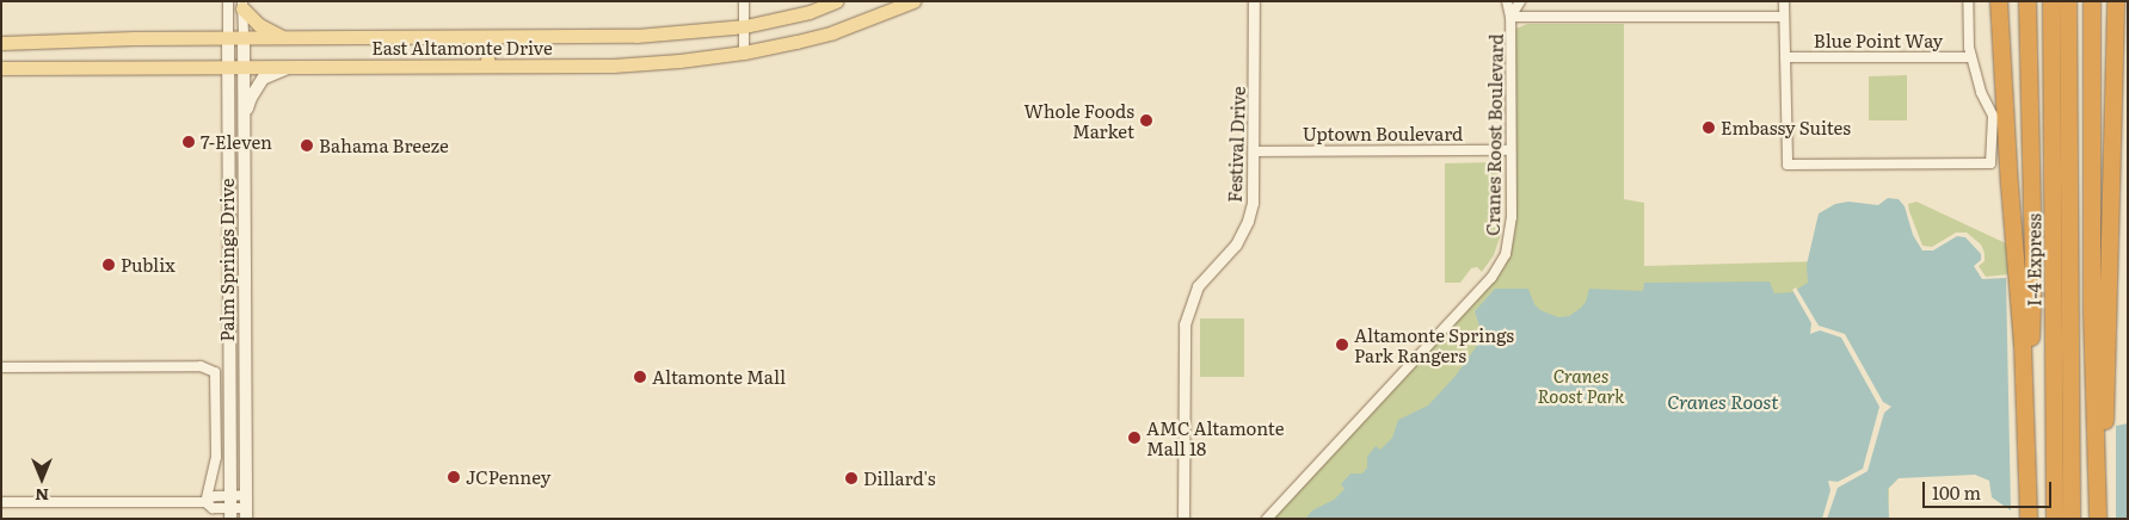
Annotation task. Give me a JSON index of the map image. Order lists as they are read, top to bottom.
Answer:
{
  "streets": {
    "highway": ["I-4 Express"],
    "main road": ["East Altamonte Drive", "Palm Springs Drive"],
    "street": [
      "Blue Point Way",
      "Uptown Boulevard",
      "Cranes Roost Boulevard",
      "Festival Drive"
    ]
  },
  "crossings": [
    ["East Altamonte Drive", "Palm Springs Drive"],
    ["Uptown Boulevard", "Cranes Roost Boulevard"],
    ["Uptown Boulevard", "Festival Drive"]
  ],
  "water": ["Cranes Roost"],
  "parks": ["Cranes Roost Park"],
  "places": [
    "Whole Foods Market",
    "Embassy Suites",
    "7-Eleven",
    "Bahama Breeze",
    "Publix",
    "Altamonte Springs Park Rangers",
    "Altamonte Mall",
    "AMC Altamonte Mall 18",
    "JCPenney",
    "Dillard's"
  ],
  "scale_bar": "100 m",
  "north": "bottom"
}
